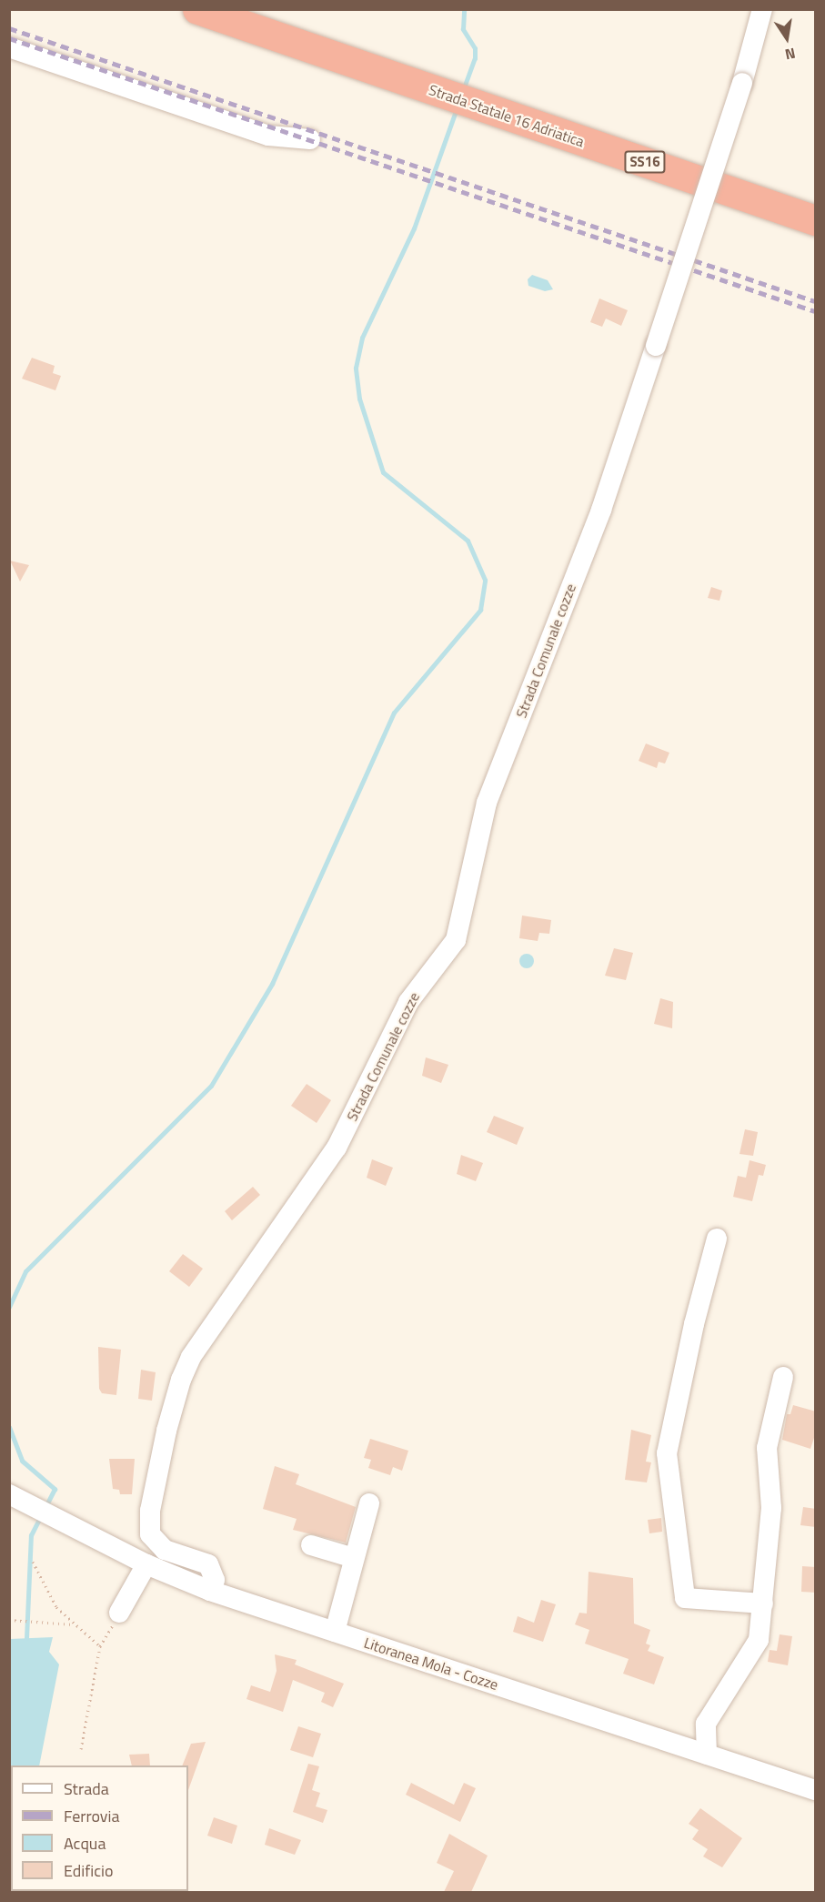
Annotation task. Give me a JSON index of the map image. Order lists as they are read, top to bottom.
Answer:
{
  "streets": {
    "highway": ["Strada Statale 16 Adriatica", "SS16"],
    "street": ["Strada Comunale cozze", "Litoranea Mola - Cozze"]
  },
  "crossings": [
    ["Strada Comunale cozze", "Litoranea Mola - Cozze"]
  ],
  "legend": [
    "Strada",
    "Ferrovia",
    "Acqua",
    "Edificio"
  ],
  "north": "bottom"
}
